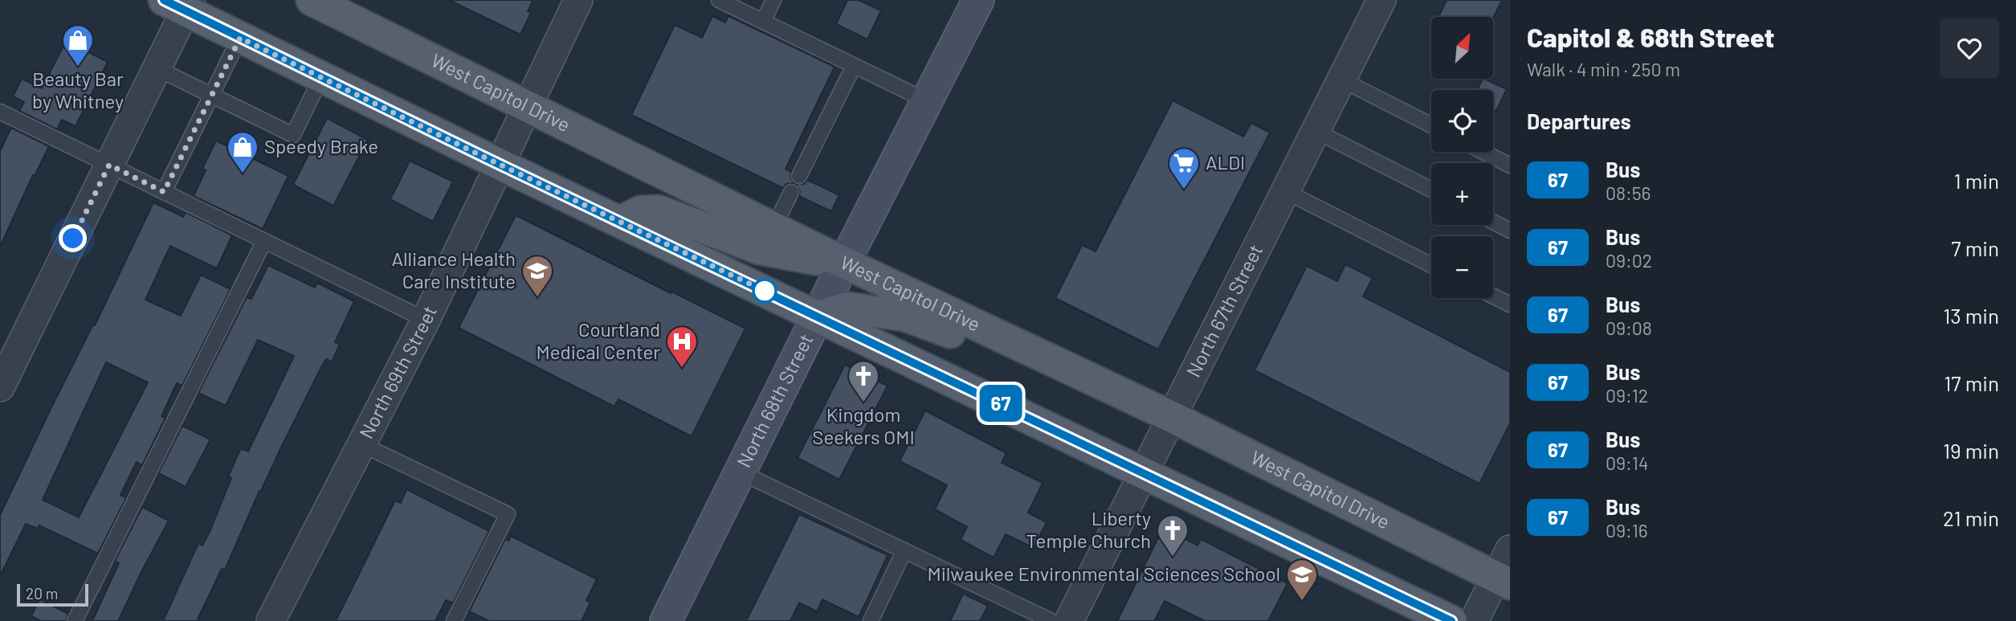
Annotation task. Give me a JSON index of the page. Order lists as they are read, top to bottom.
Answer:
{
  "streets": {
    "main road": ["West Capitol Drive"],
    "street": ["North 67th Street", "North 69th Street", "North 68th Street"]
  },
  "crossings": [
    ["West Capitol Drive", "North 67th Street"],
    ["West Capitol Drive", "North 69th Street"],
    ["West Capitol Drive", "North 68th Street"]
  ],
  "places": {
    "shop": ["Beauty Bar by Whitney", "Speedy Brake"],
    "supermarket": ["ALDI"],
    "school or university": ["Alliance Health Care Institute", "Milwaukee Environmental Sciences School"],
    "hospital": ["Courtland Medical Center"],
    "church": ["Kingdom Seekers OMI", "Liberty Temple Church"]
  },
  "lines": ["bus line 67"],
  "scale_bar": "20 m",
  "north": "top right",
  "page": {
    "on_map": "67",
    "heading": [
      ["Capitol & 68th Street", "Walk · 4 min · 250 m"],
      "Departures"
    ],
    "map_buttons": ["+", "−"],
    "list": [
      {
        "mark": "67",
        "name": "Bus",
        "note": "08:56",
        "value": "1 min"
      },
      {
        "mark": "67",
        "name": "Bus",
        "note": "09:02",
        "value": "7 min"
      },
      {
        "mark": "67",
        "name": "Bus",
        "note": "09:08",
        "value": "13 min"
      },
      {
        "mark": "67",
        "name": "Bus",
        "note": "09:12",
        "value": "17 min"
      },
      {
        "mark": "67",
        "name": "Bus",
        "note": "09:14",
        "value": "19 min"
      },
      {
        "mark": "67",
        "name": "Bus",
        "note": "09:16",
        "value": "21 min"
      }
    ],
    "scale": "20 m"
  }
}
